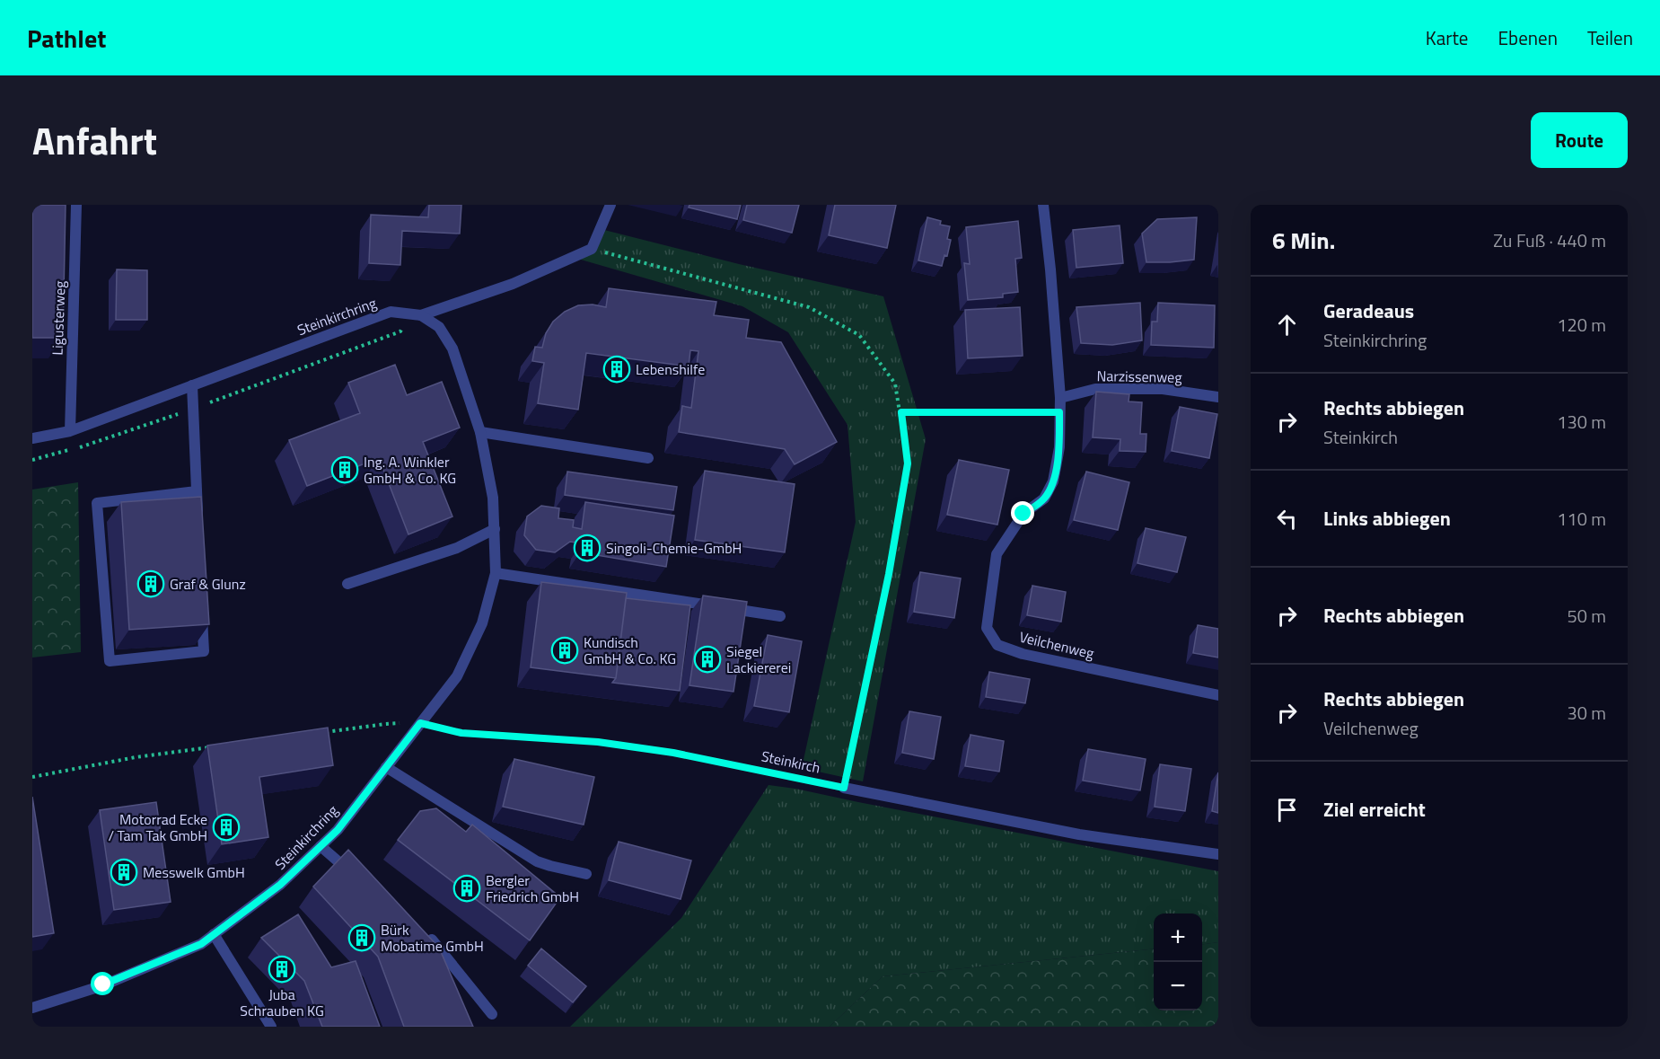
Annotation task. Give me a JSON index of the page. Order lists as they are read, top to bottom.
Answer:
{
  "streets": {
    "street": [
      "Steinkirchring",
      "Ligusterweg",
      "Narzissenweg",
      "Veilchenweg"
    ],
    "path": ["Steinkirch"]
  },
  "crossings": [
    ["Steinkirchring", "Ligusterweg"],
    ["Steinkirchring", "Steinkirch"],
    ["Narzissenweg", "Veilchenweg"]
  ],
  "places": {
    "building": [
      "Lebenshilfe",
      "Ing. A. Winkler GmbH & Co. KG",
      "Singoli-Chemie-GmbH",
      "Graf & Glunz",
      "Kundisch GmbH & Co. KG",
      "Siegel Lackiererei",
      "Motorrad Ecke / Tam Tak GmbH",
      "Messwelk GmbH",
      "Bergler Friedrich GmbH",
      "Bürk Mobatime GmbH",
      "Juba Schrauben KG"
    ]
  },
  "page": {
    "header": "Pathlet",
    "nav": ["Karte", "Ebenen", "Teilen"],
    "title": "Anfahrt",
    "buttons": "Route",
    "heading": ["6 Min.", "Zu Fuß · 440 m"],
    "list": [
      ["Geradeaus", "Steinkirchring", "120 m"],
      ["Rechts abbiegen", "Steinkirch", "130 m"],
      ["Links abbiegen", "110 m"],
      ["Rechts abbiegen", "50 m"],
      ["Rechts abbiegen", "Veilchenweg", "30 m"],
      "Ziel erreicht"
    ],
    "map_buttons": ["+", "−"]
  }
}
